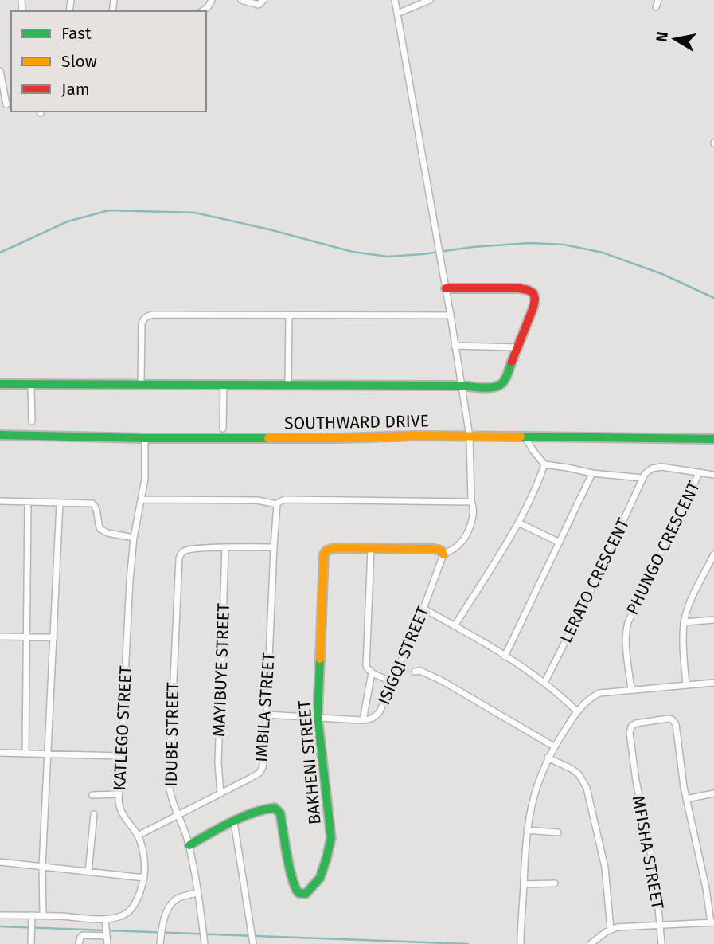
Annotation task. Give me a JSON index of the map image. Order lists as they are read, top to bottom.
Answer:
{
  "streets": {
    "street": [
      "SOUTHWARD DRIVE",
      "PHUNGO CRESCENT",
      "LERATO CRESCENT",
      "ISIGQI STREET",
      "MAYIBUYE STREET",
      "IMBILA STREET",
      "KATLEGO STREET",
      "IDUBE STREET",
      "BAKHENI STREET",
      "MFISHA STREET"
    ]
  },
  "crossings": [
    ["SOUTHWARD DRIVE", "KATLEGO STREET"],
    ["ISIGQI STREET", "IMBILA STREET"],
    ["ISIGQI STREET", "BAKHENI STREET"],
    ["MAYIBUYE STREET", "IMBILA STREET"],
    ["MAYIBUYE STREET", "IDUBE STREET"],
    ["IMBILA STREET", "KATLEGO STREET"],
    ["IMBILA STREET", "IDUBE STREET"],
    ["IDUBE STREET", "BAKHENI STREET"]
  ],
  "legend": ["Fast", "Slow", "Jam"],
  "north": "left"
}
